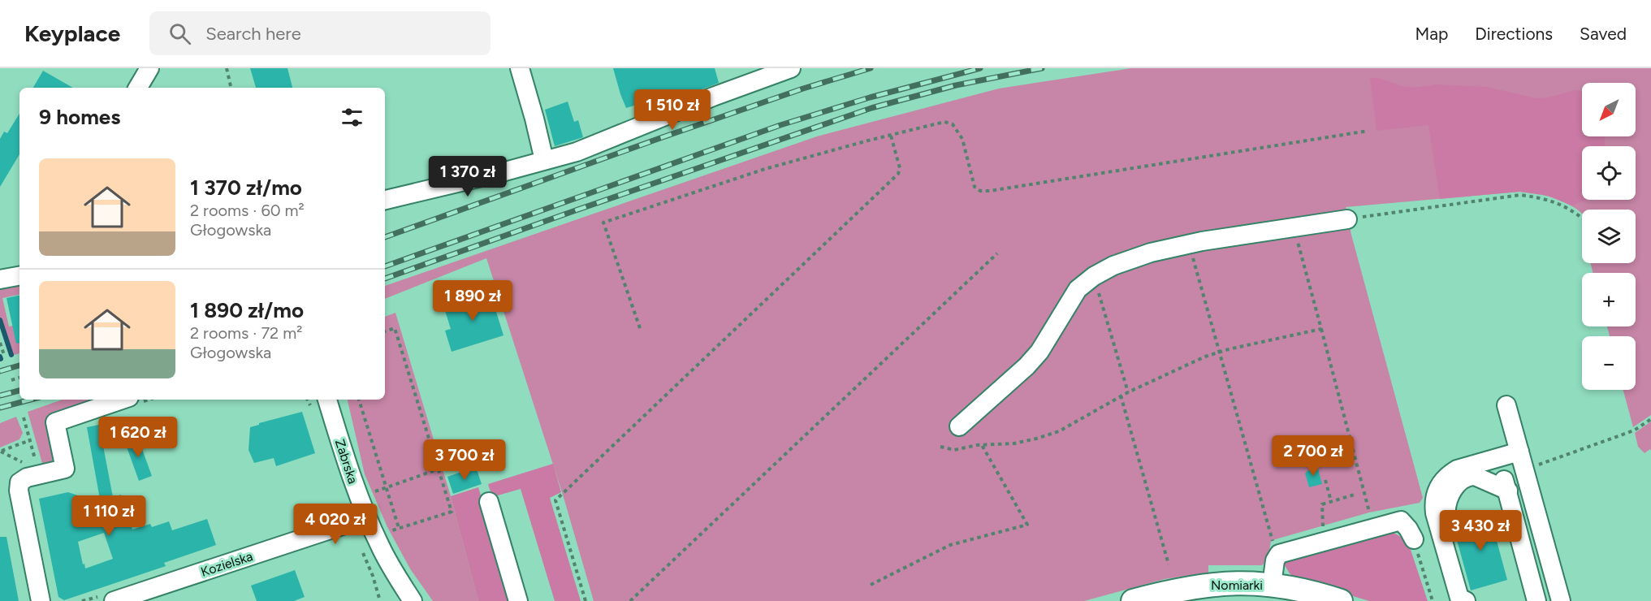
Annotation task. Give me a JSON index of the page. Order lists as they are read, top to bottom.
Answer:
{
  "streets": {
    "main road": ["Nomiarki"],
    "street": ["Zabrska", "Kozielska"]
  },
  "crossings": [
    ["Zabrska", "Kozielska"]
  ],
  "north": "bottom left",
  "page": {
    "header": "Keyplace",
    "search": "Search here",
    "nav": ["Map", "Directions", "Saved"],
    "map_buttons": ["+", "−"],
    "heading": "9 homes",
    "price": [
      "1 510 zł",
      "1 370 zł",
      "1 890 zł",
      "1 620 zł",
      "2 700 zł",
      "3 700 zł",
      "1 110 zł",
      "4 020 zł",
      "3 430 zł"
    ],
    "list": [
      {
        "name": "1 370 zł/mo",
        "note": "2 rooms · 60 m² · Głogowska"
      },
      {
        "name": "1 890 zł/mo",
        "note": "2 rooms · 72 m² · Głogowska"
      }
    ]
  }
}
